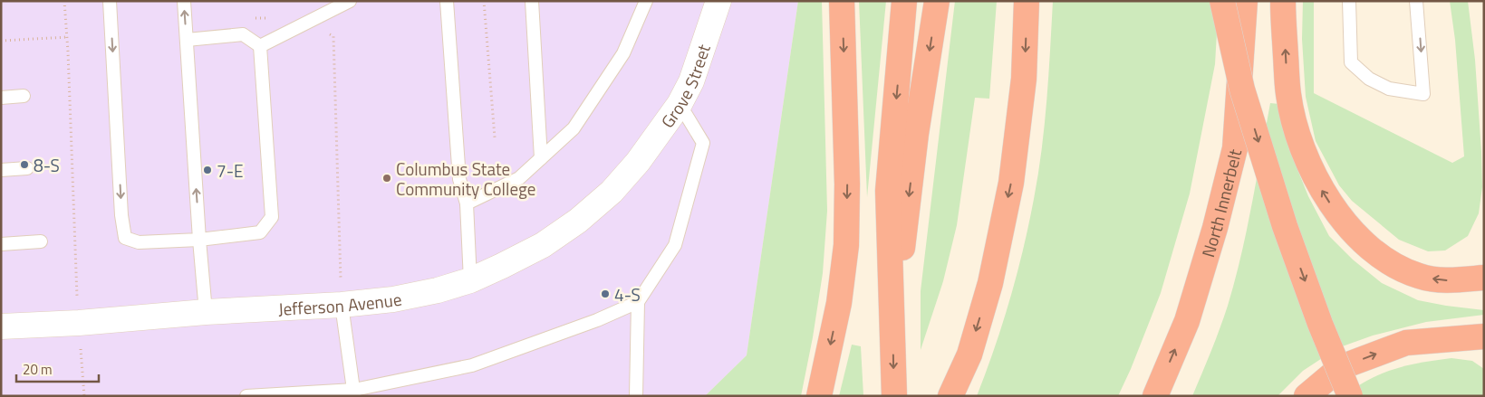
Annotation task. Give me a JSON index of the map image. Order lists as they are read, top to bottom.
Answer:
{
  "streets": {
    "highway": ["North Innerbelt"],
    "street": ["Grove Street", "Jefferson Avenue"]
  },
  "crossings": [
    ["Grove Street", "Jefferson Avenue"]
  ],
  "places": [
    "8-S",
    "7-E",
    "Columbus State Community College",
    "4-S"
  ],
  "scale_bar": "20 m"
}
